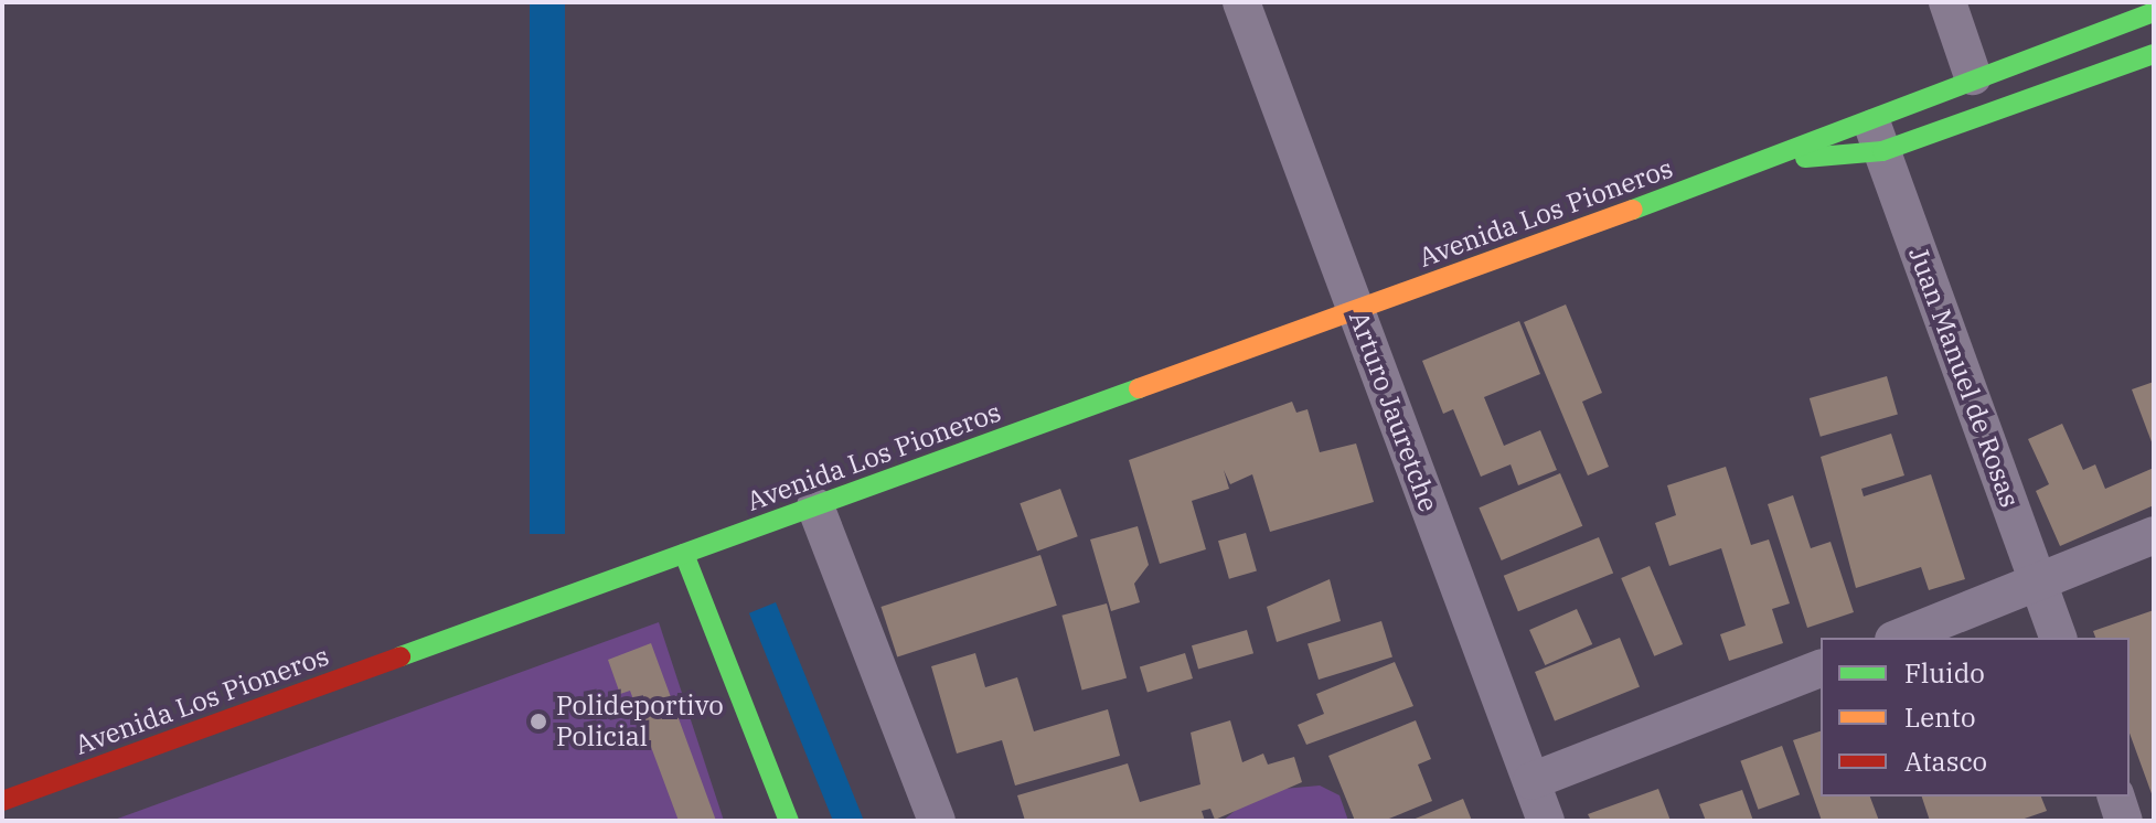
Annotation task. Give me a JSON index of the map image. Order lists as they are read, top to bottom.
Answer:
{
  "streets": {
    "main road": ["Avenida Los Pioneros"],
    "street": ["Juan Manuel de Rosas", "Arturo Jauretche"]
  },
  "crossings": [
    ["Avenida Los Pioneros", "Juan Manuel de Rosas"],
    ["Avenida Los Pioneros", "Arturo Jauretche"]
  ],
  "places": ["Polideportivo Policial"],
  "legend": ["Fluido", "Lento", "Atasco"]
}
